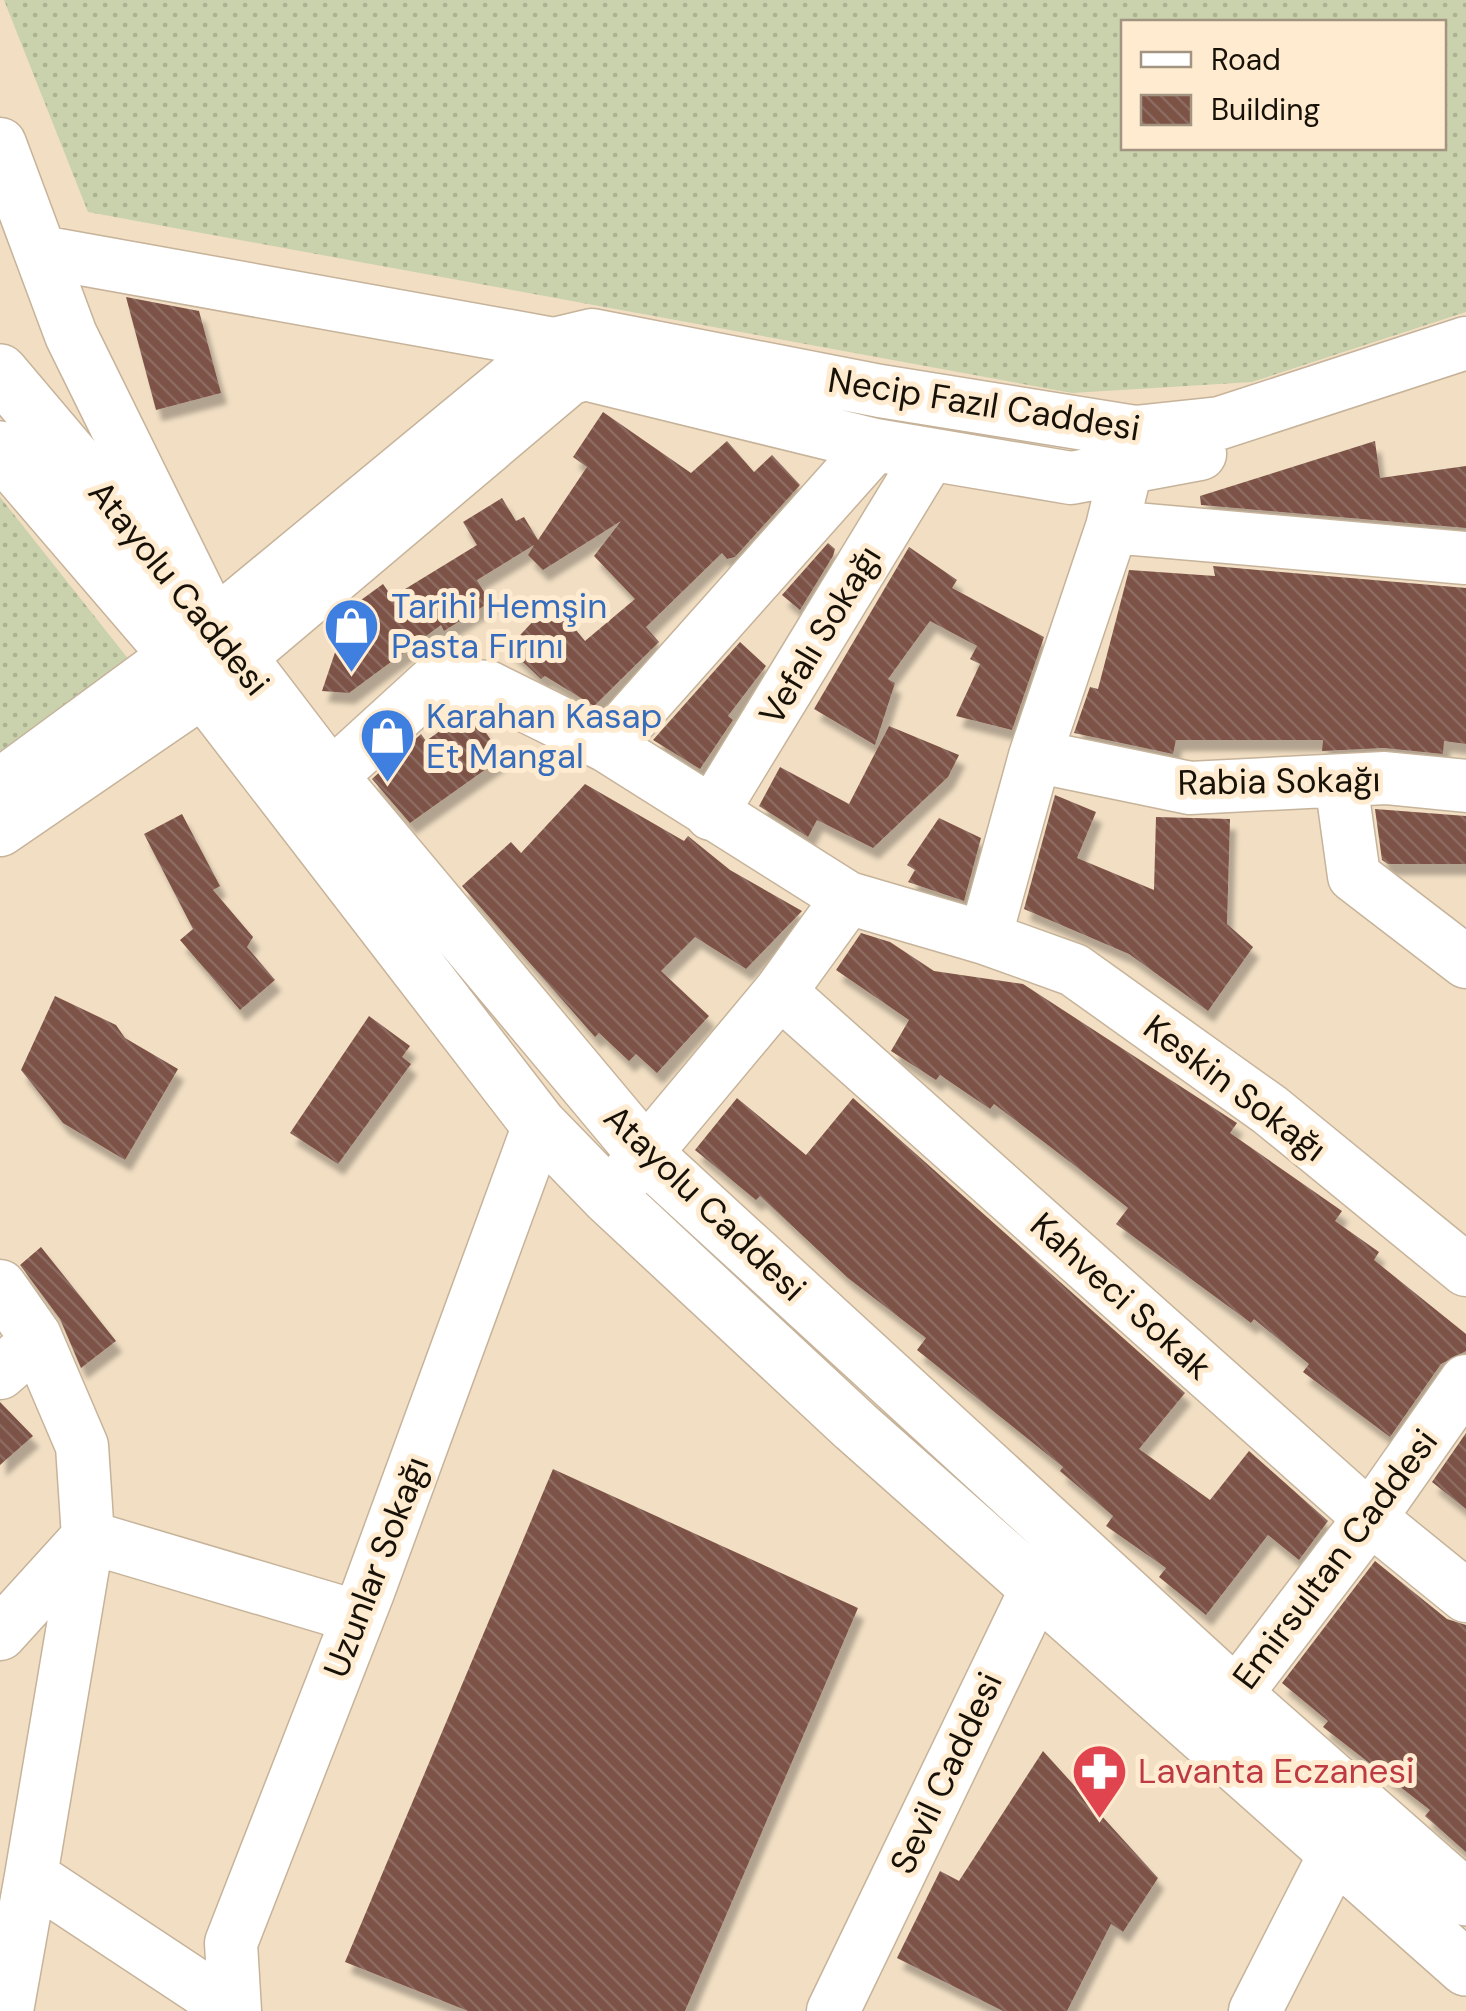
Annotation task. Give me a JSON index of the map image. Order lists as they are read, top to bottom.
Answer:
{
  "streets": {
    "main road": ["Atayolu Caddesi"],
    "street": [
      "Necip Fazıl Caddesi",
      "Vefalı Sokağı",
      "Rabia Sokağı",
      "Keskin Sokağı",
      "Kahveci Sokak",
      "Emirsultan Caddesi",
      "Uzunlar Sokağı",
      "Sevil Caddesi"
    ]
  },
  "crossings": [
    ["Necip Fazıl Caddesi", "Vefalı Sokağı"],
    ["Atayolu Caddesi", "Keskin Sokağı"],
    ["Atayolu Caddesi", "Emirsultan Caddesi"],
    ["Atayolu Caddesi", "Uzunlar Sokağı"],
    ["Atayolu Caddesi", "Sevil Caddesi"],
    ["Vefalı Sokağı", "Keskin Sokağı"],
    ["Kahveci Sokak", "Emirsultan Caddesi"]
  ],
  "places": {
    "shop": ["Tarihi Hemşin Pasta Fırını", "Karahan Kasap Et Mangal"],
    "pharmacy": ["Lavanta Eczanesi"]
  },
  "legend": ["Road", "Building"]
}
